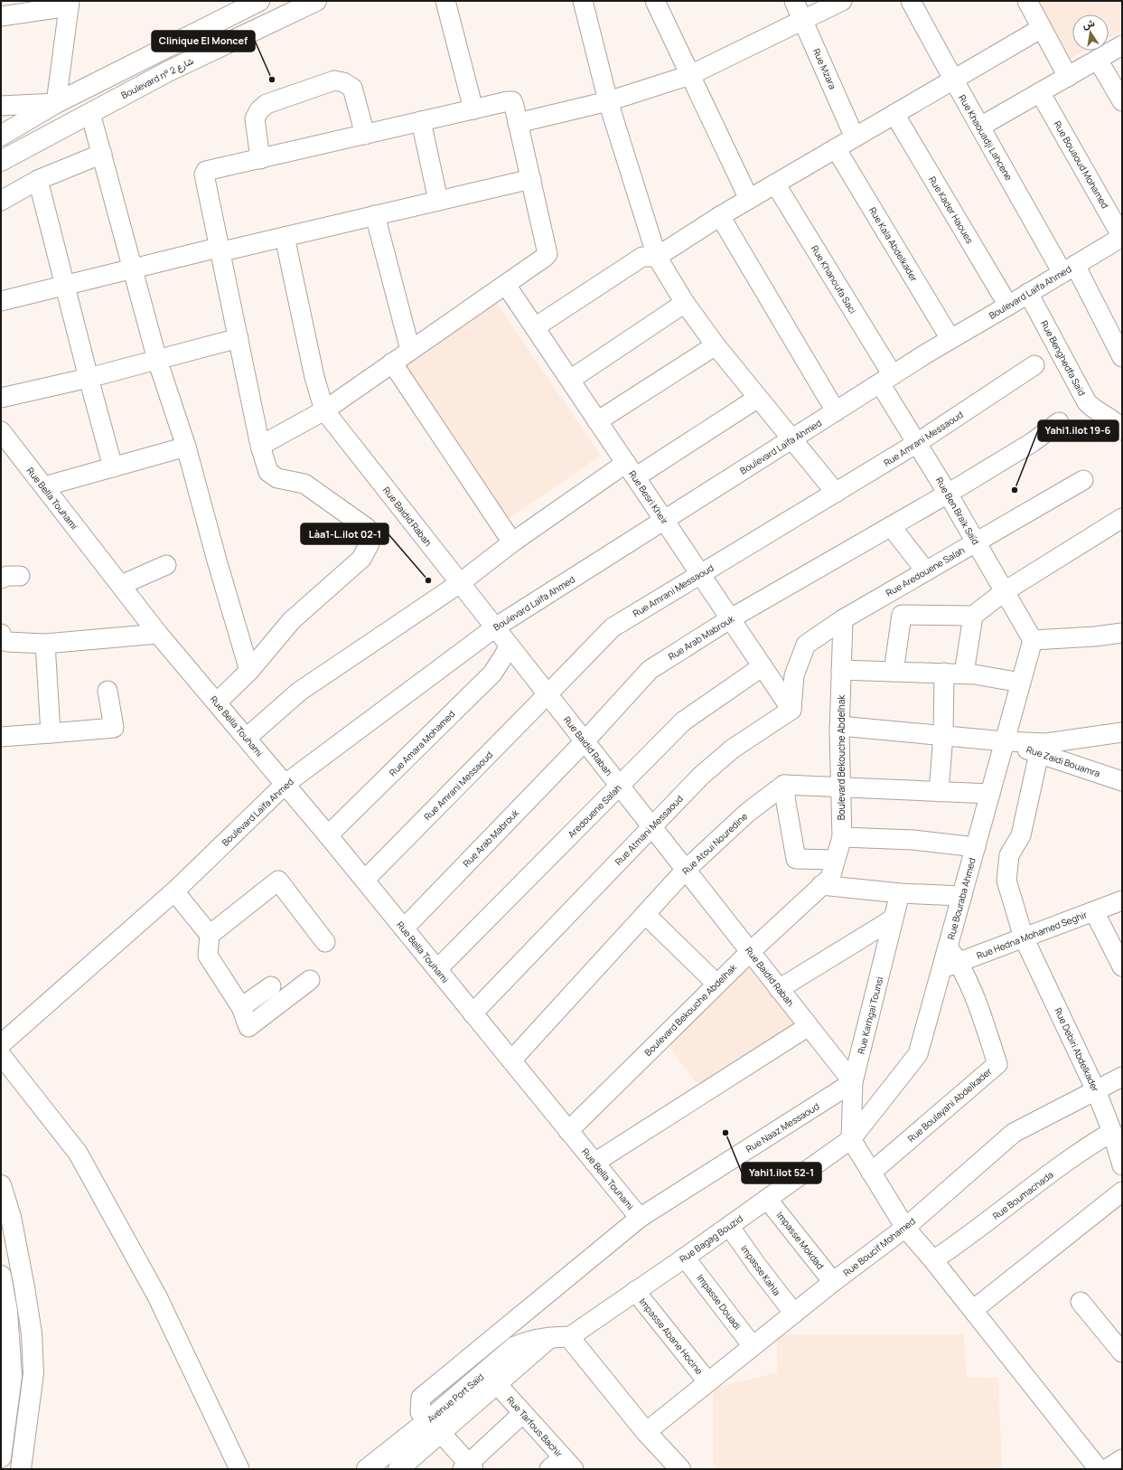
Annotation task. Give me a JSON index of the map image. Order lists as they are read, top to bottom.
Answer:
{
  "streets": {
    "main road": ["Boulevard n° شارع 2", "Avenue Port Saïd"],
    "street": [
      "Rue Mzara",
      "Rue Khaouadji Lahcene",
      "Rue Bouaoud Mohamed",
      "Rue Kader Haoues",
      "Rue Kala Abdelkader",
      "Rue Khanoufa Saci",
      "Boulevard Laïfa Ahmed",
      "Rue Benghedfa Saïd",
      "Rue Amrani Messaoud",
      "Rue Besri Kheir",
      "Rue Bella Touhami",
      "Rue Ben Braik Saïd",
      "Rue Baidid Rabah",
      "Rue Aredouene Salah",
      "Rue Arab Mabrouk",
      "Rue Amara Mohamed",
      "Boulevard Bekouche Abdelhak",
      "Rue Zaidi Bouamra",
      "Aredouene Salah",
      "Rue Atmani Messaoud",
      "Rue Atoui Nouredine",
      "Rue Bouraba Ahmed",
      "Rue Hedna Mohamed Seghir",
      "Rue Karhgai Tounsi",
      "Rue Debiri Abdelkader",
      "Rue Boulayahi Abdelkader",
      "Rue Naaz Messaoud",
      "Rue Boumachada",
      "Rue Bagag Bouzid",
      "Impasse Mokdad",
      "Rue Boucif Mohamed",
      "Impasse Kahla",
      "Impasse Douadi",
      "Impasse Abane Hocine",
      "Rue Tarfous Bachir"
    ]
  },
  "crossings": [
    ["Rue Khaouadji Lahcene", "Boulevard Laïfa Ahmed"],
    ["Rue Bouaoud Mohamed", "Boulevard Laïfa Ahmed"],
    ["Rue Kader Haoues", "Boulevard Laïfa Ahmed"],
    ["Rue Kala Abdelkader", "Boulevard Laïfa Ahmed"],
    ["Rue Khanoufa Saci", "Boulevard Laïfa Ahmed"],
    ["Rue Khanoufa Saci", "Rue Ben Braik Saïd"],
    ["Boulevard Laïfa Ahmed", "Rue Benghedfa Saïd"],
    ["Boulevard Laïfa Ahmed", "Rue Besri Kheir"],
    ["Boulevard Laïfa Ahmed", "Rue Bella Touhami"],
    ["Boulevard Laïfa Ahmed", "Rue Ben Braik Saïd"],
    ["Boulevard Laïfa Ahmed", "Rue Baidid Rabah"],
    ["Rue Amrani Messaoud", "Rue Besri Kheir"],
    ["Rue Amrani Messaoud", "Rue Bella Touhami"],
    ["Rue Amrani Messaoud", "Rue Ben Braik Saïd"],
    ["Rue Amrani Messaoud", "Rue Baidid Rabah"],
    ["Rue Besri Kheir", "Rue Aredouene Salah"],
    ["Rue Besri Kheir", "Rue Arab Mabrouk"],
    ["Rue Besri Kheir", "Aredouene Salah"],
    ["Rue Besri Kheir", "Rue Atmani Messaoud"],
    ["Rue Bella Touhami", "Rue Arab Mabrouk"],
    ["Rue Bella Touhami", "Rue Amara Mohamed"],
    ["Rue Bella Touhami", "Boulevard Bekouche Abdelhak"],
    ["Rue Bella Touhami", "Aredouene Salah"],
    ["Rue Bella Touhami", "Rue Atmani Messaoud"],
    ["Rue Bella Touhami", "Rue Atoui Nouredine"],
    ["Rue Bella Touhami", "Rue Naaz Messaoud"],
    ["Rue Bella Touhami", "Avenue Port Saïd"],
    ["Rue Ben Braik Saïd", "Rue Aredouene Salah"],
    ["Rue Ben Braik Saïd", "Rue Arab Mabrouk"],
    ["Rue Ben Braik Saïd", "Rue Bouraba Ahmed"],
    ["Rue Baidid Rabah", "Rue Arab Mabrouk"],
    ["Rue Baidid Rabah", "Rue Amara Mohamed"],
    ["Rue Baidid Rabah", "Boulevard Bekouche Abdelhak"],
    ["Rue Baidid Rabah", "Aredouene Salah"],
    ["Rue Baidid Rabah", "Rue Atmani Messaoud"],
    ["Rue Baidid Rabah", "Rue Atoui Nouredine"],
    ["Rue Baidid Rabah", "Rue Karhgai Tounsi"],
    ["Rue Baidid Rabah", "Rue Naaz Messaoud"],
    ["Rue Aredouene Salah", "Boulevard Bekouche Abdelhak"],
    ["Rue Aredouene Salah", "Rue Atmani Messaoud"],
    ["Rue Zaidi Bouamra", "Rue Bouraba Ahmed"],
    ["Rue Zaidi Bouamra", "Rue Debiri Abdelkader"],
    ["Rue Bouraba Ahmed", "Rue Boulayahi Abdelkader"],
    ["Rue Hedna Mohamed Seghir", "Rue Debiri Abdelkader"],
    ["Rue Hedna Mohamed Seghir", "Rue Boulayahi Abdelkader"],
    ["Rue Karhgai Tounsi", "Rue Naaz Messaoud"],
    ["Rue Karhgai Tounsi", "Rue Bagag Bouzid"],
    ["Rue Debiri Abdelkader", "Rue Boumachada"],
    ["Rue Debiri Abdelkader", "Rue Boucif Mohamed"],
    ["Rue Bagag Bouzid", "Impasse Mokdad"],
    ["Rue Bagag Bouzid", "Impasse Kahla"],
    ["Rue Bagag Bouzid", "Impasse Douadi"],
    ["Rue Bagag Bouzid", "Impasse Abane Hocine"],
    ["Rue Bagag Bouzid", "Avenue Port Saïd"],
    ["Impasse Mokdad", "Rue Boucif Mohamed"],
    ["Rue Boucif Mohamed", "Impasse Kahla"],
    ["Rue Boucif Mohamed", "Impasse Douadi"],
    ["Rue Boucif Mohamed", "Impasse Abane Hocine"],
    ["Avenue Port Saïd", "Rue Tarfous Bachir"]
  ],
  "places": [
    "Clinique El Moncef",
    "Yahi1.ilot 19-6",
    "Làa1-L.ilot 02-1",
    "Yahi1.ilot 52-1"
  ],
  "north": "top"
}
